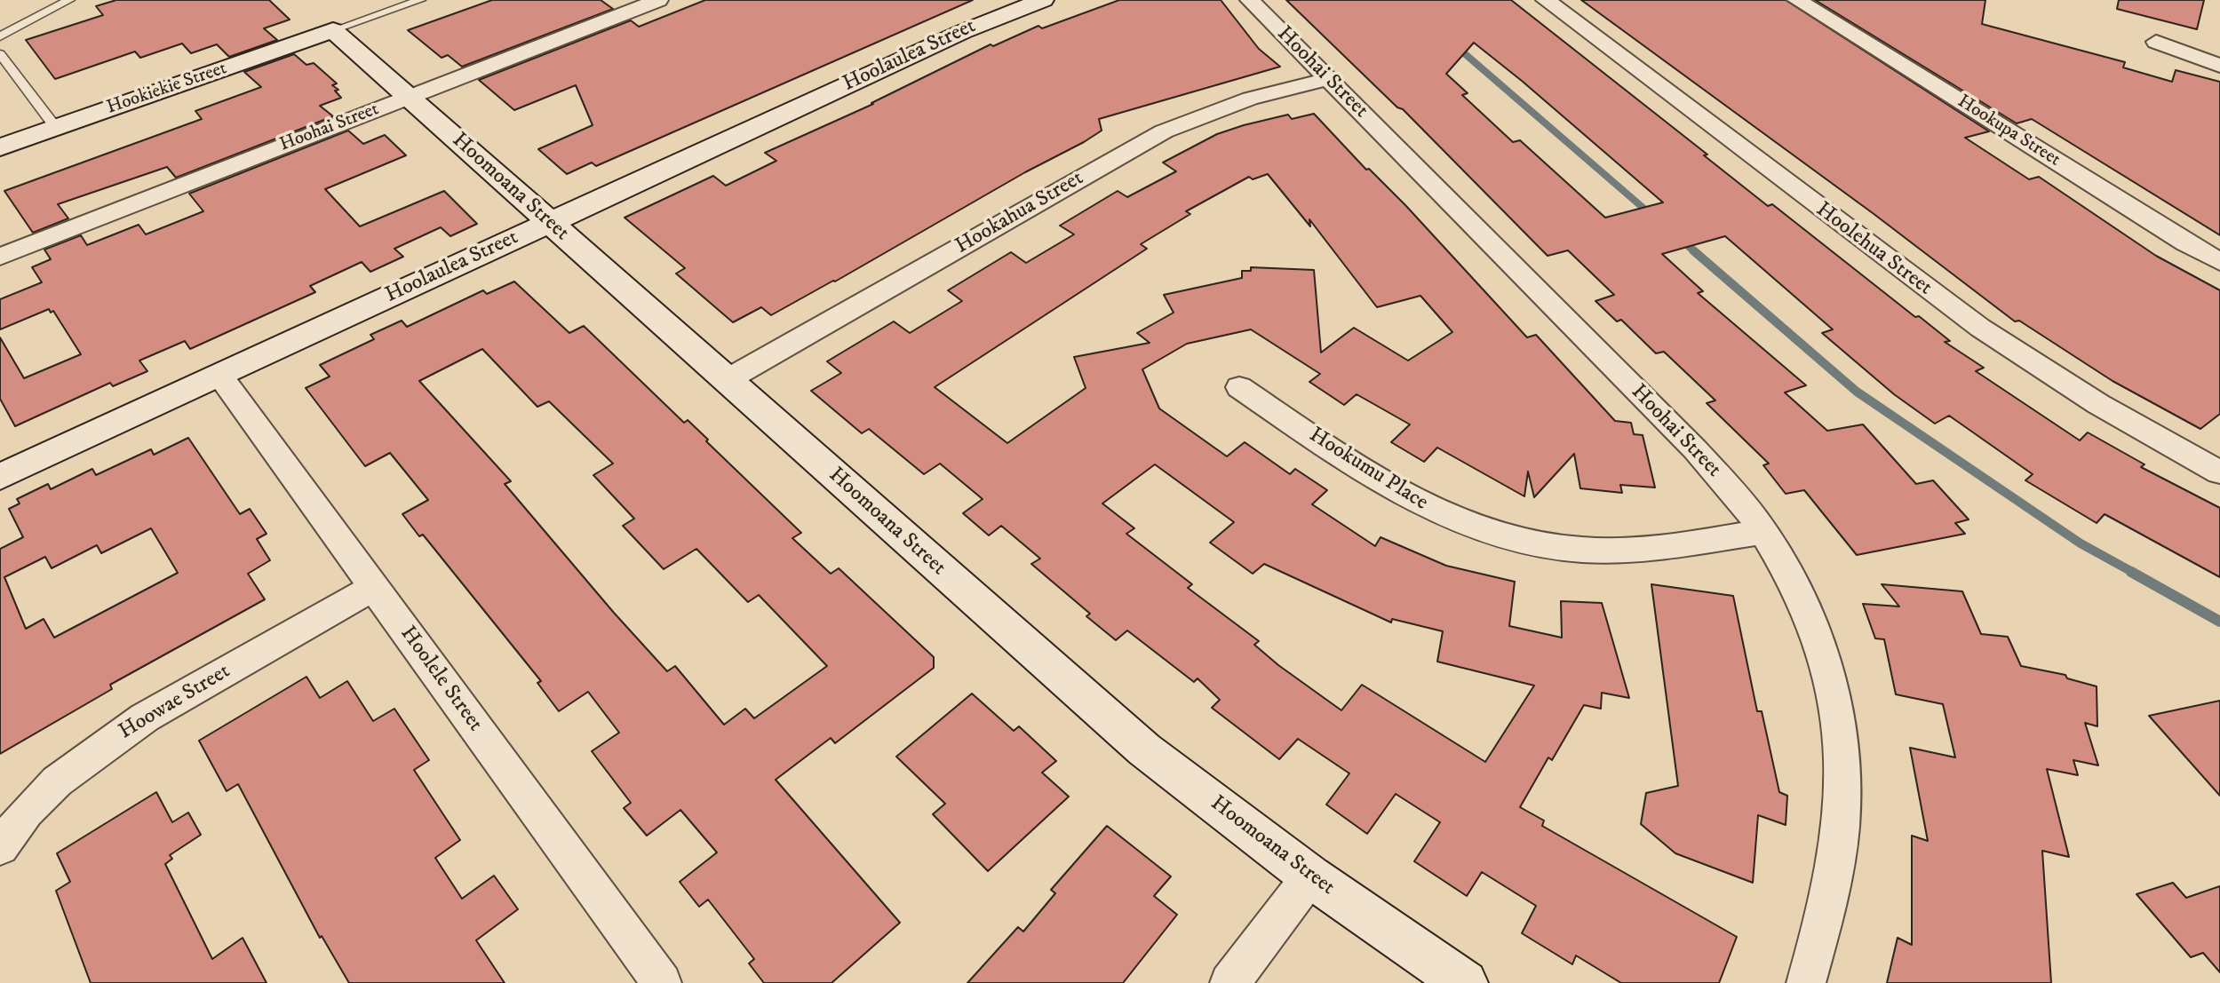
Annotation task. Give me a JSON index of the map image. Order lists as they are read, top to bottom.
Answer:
{
  "streets": {
    "street": [
      "Hoolaulea Street",
      "Hoohai Street",
      "Hookiekie Street",
      "Hookupa Street",
      "Hoomoana Street",
      "Hookahua Street",
      "Hoolehua Street",
      "Hookumu Place",
      "Hoolele Street",
      "Hoowae Street"
    ]
  },
  "crossings": [
    ["Hoolaulea Street", "Hoomoana Street"],
    ["Hoolaulea Street", "Hoolele Street"],
    ["Hoohai Street", "Hoomoana Street"],
    ["Hoohai Street", "Hookahua Street"],
    ["Hoohai Street", "Hookumu Place"],
    ["Hookiekie Street", "Hoomoana Street"],
    ["Hoomoana Street", "Hookahua Street"],
    ["Hoolele Street", "Hoowae Street"]
  ]
}
